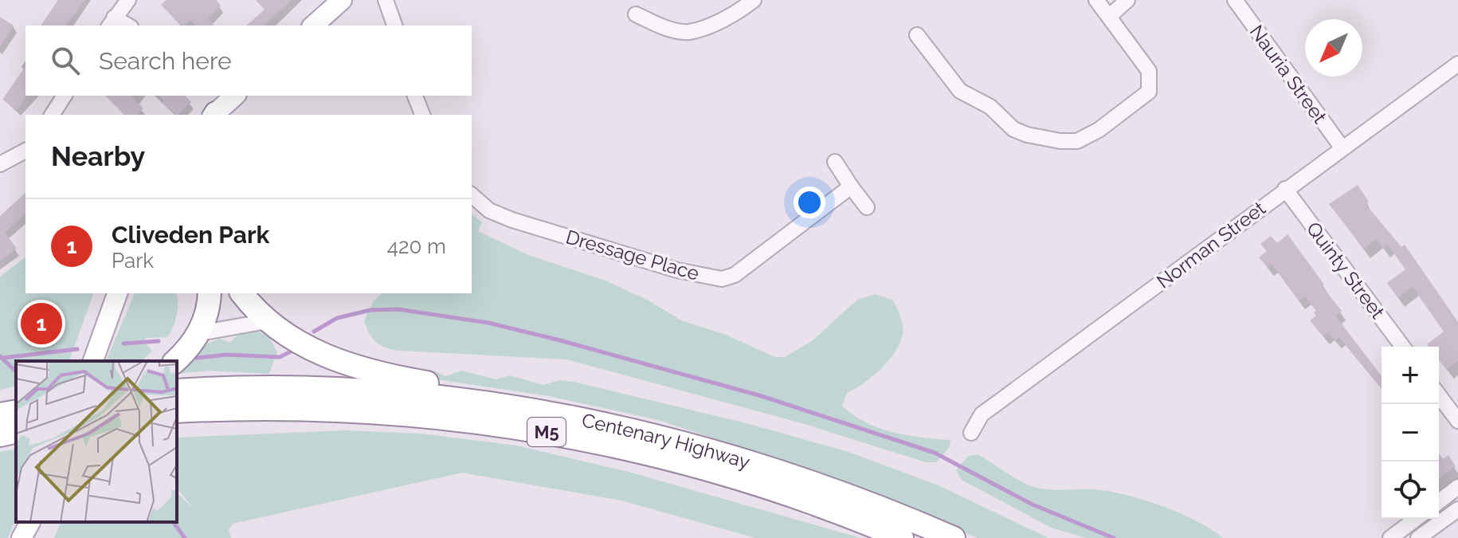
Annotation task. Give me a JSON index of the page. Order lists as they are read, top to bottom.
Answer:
{
  "streets": {
    "highway": ["M5", "Centenary Highway"],
    "street": [
      "Nauria Street",
      "Norman Street",
      "Dressage Place",
      "Quinty Street"
    ]
  },
  "crossings": [
    ["Nauria Street", "Norman Street"],
    ["Norman Street", "Quinty Street"]
  ],
  "north": "bottom left",
  "page": {
    "search": "Search here",
    "heading": "Nearby",
    "list": [
      {
        "mark": "1",
        "name": "Cliveden Park",
        "note": "Park",
        "value": "420 m"
      }
    ],
    "pins": "1",
    "map_buttons": ["+", "−"]
  }
}
